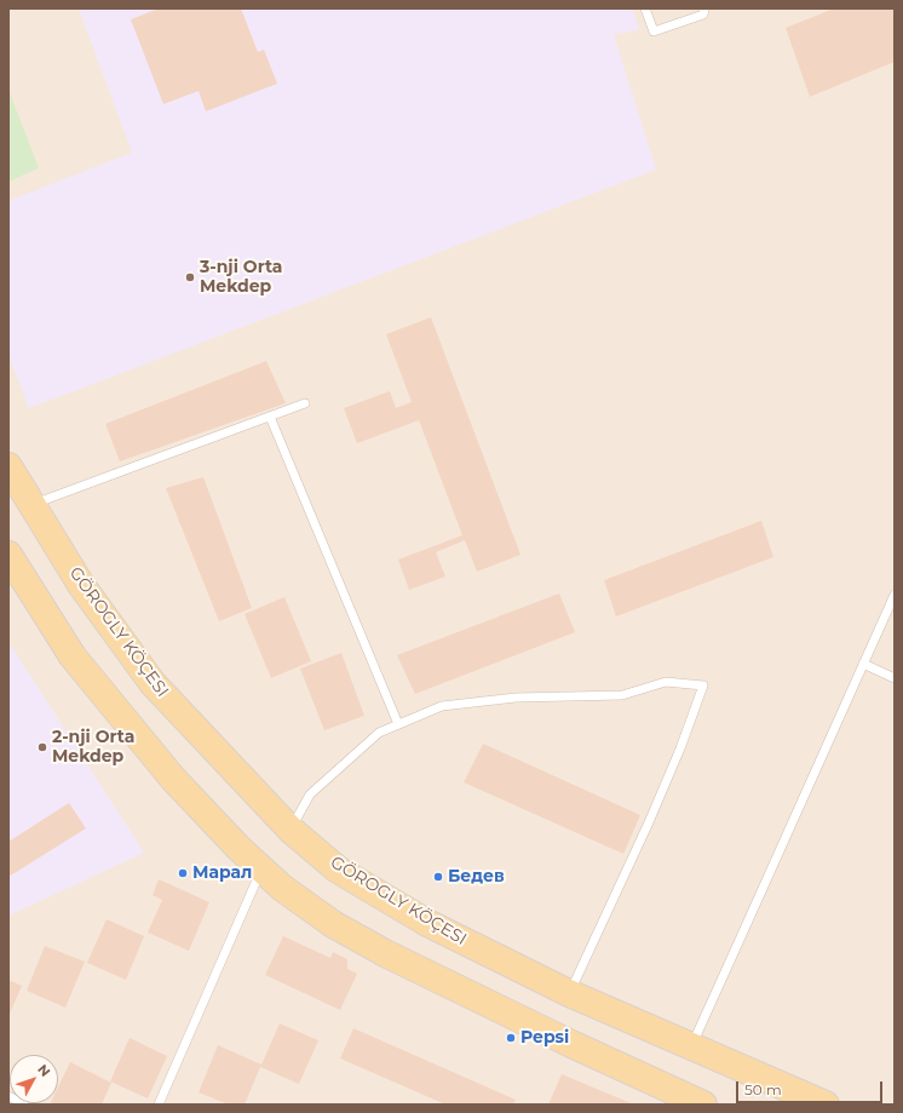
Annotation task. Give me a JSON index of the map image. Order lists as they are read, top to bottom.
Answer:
{
  "streets": {
    "main road": ["GÖROGLY KÖÇESI"]
  },
  "places": [
    "3-nji Orta Mekdep",
    "2-nji Orta Mekdep",
    "Марал",
    "Бедев",
    "Pepsi"
  ],
  "scale_bar": "50 m",
  "north": "top right"
}
